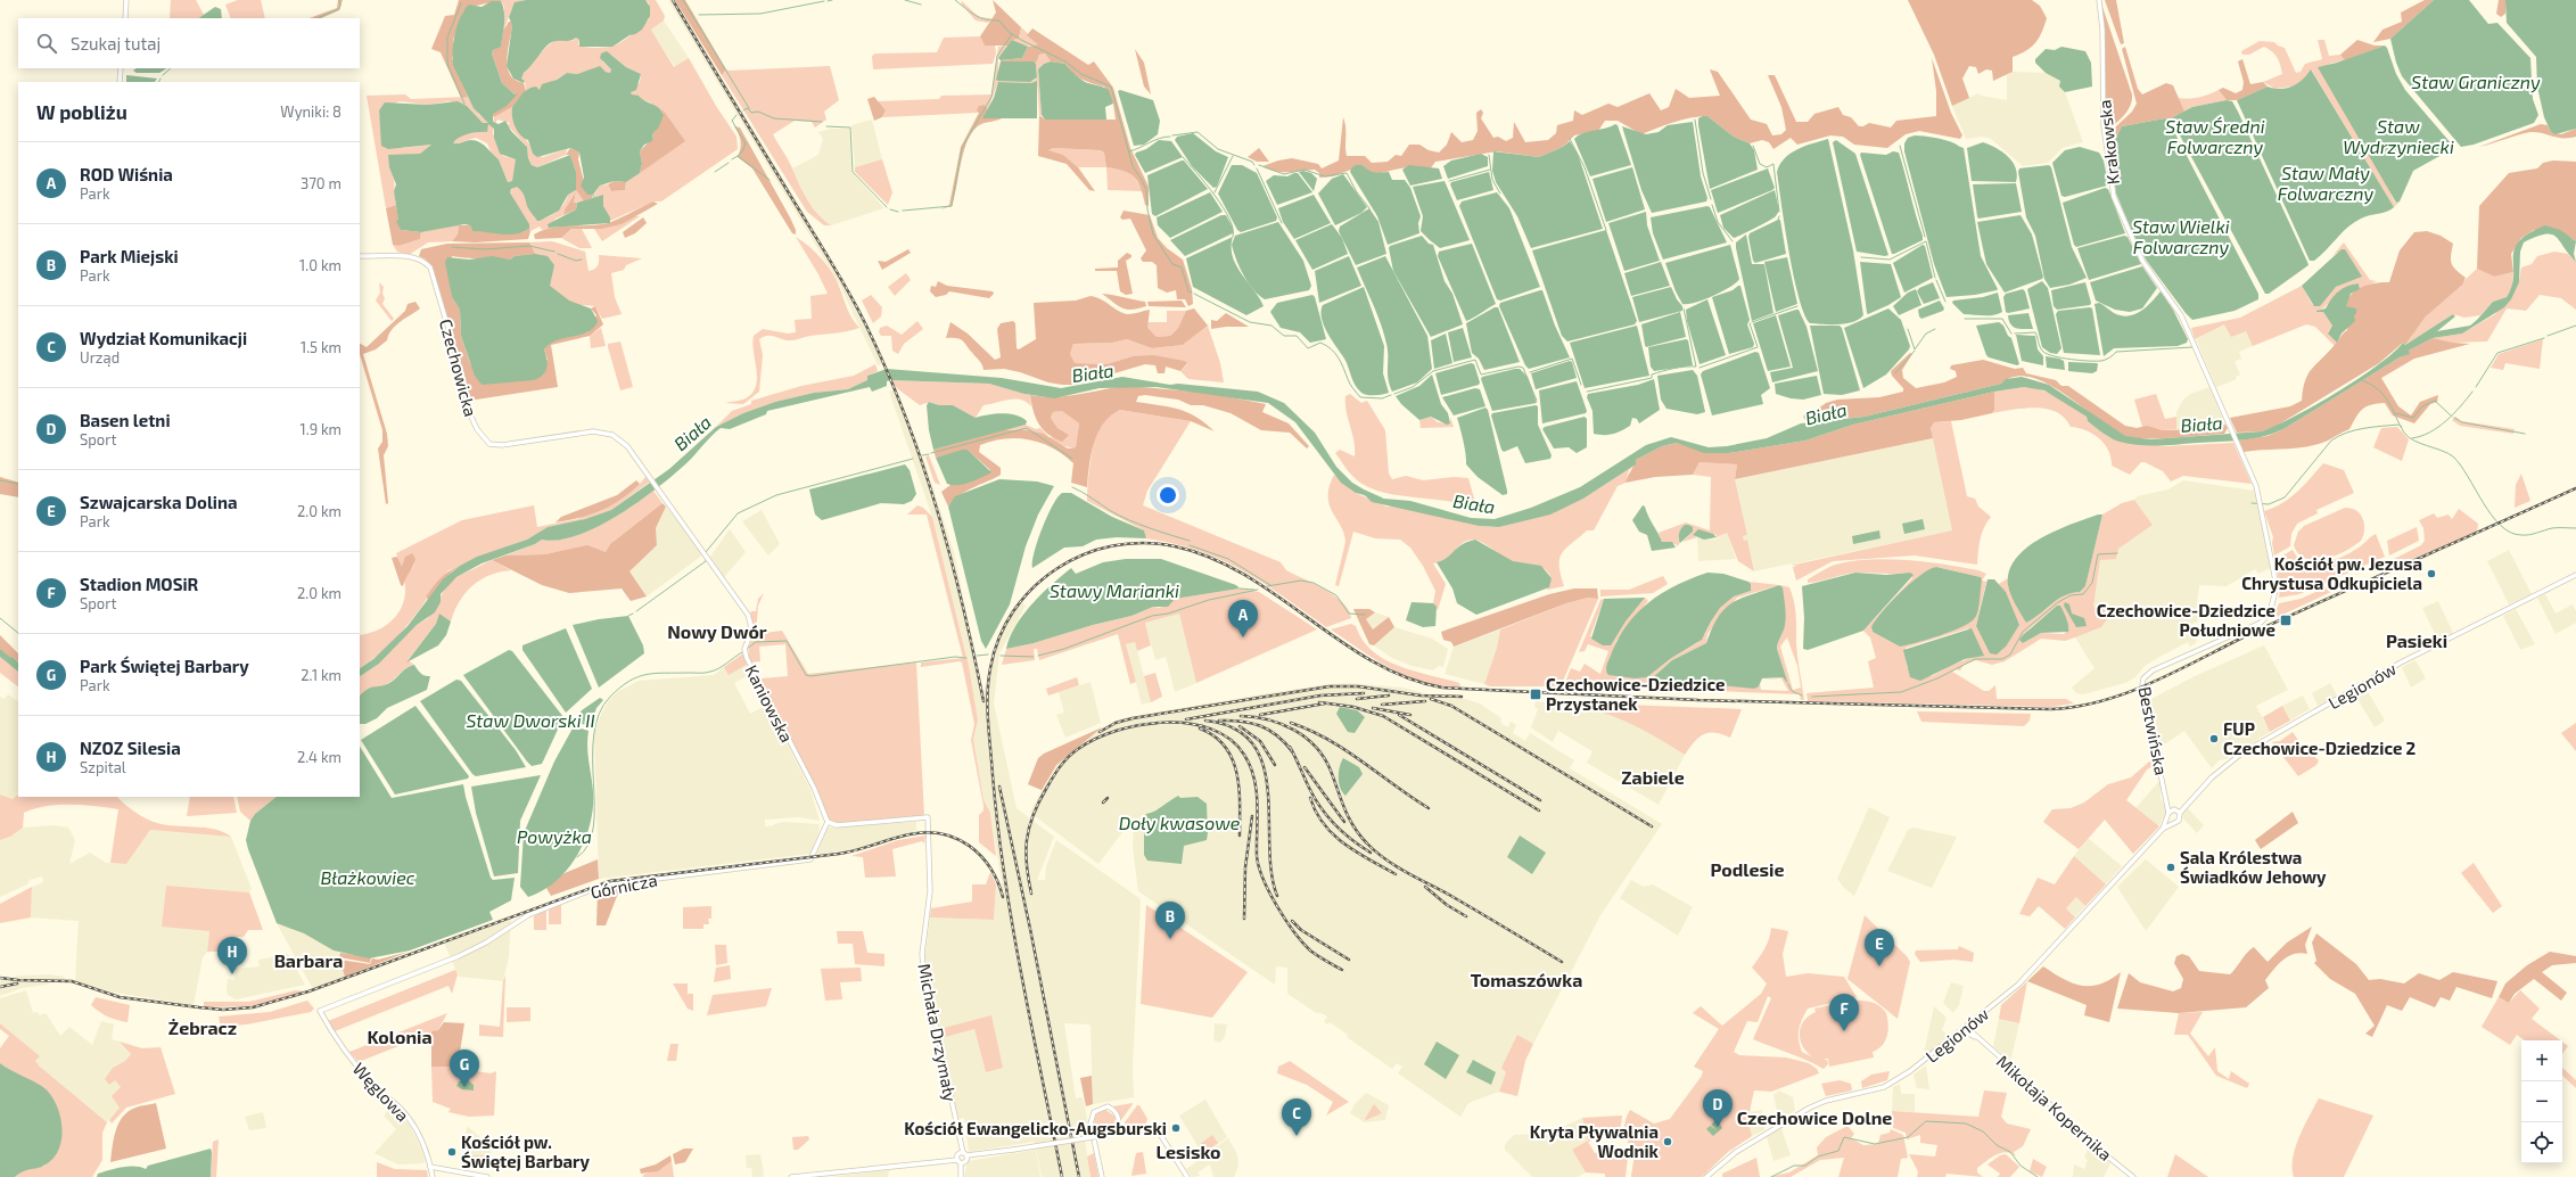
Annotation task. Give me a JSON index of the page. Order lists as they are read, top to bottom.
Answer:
{
  "streets": {
    "street": [
      "Krakowska",
      "Czechowicka",
      "Legionów",
      "Kaniowska",
      "Bestwińska",
      "Górnicza",
      "Michała Drzymały",
      "Węglowa",
      "Mikołaja Kopernika"
    ]
  },
  "crossings": [
    ["Krakowska", "Bestwińska"],
    ["Czechowicka", "Kaniowska"],
    ["Legionów", "Bestwińska"],
    ["Legionów", "Mikołaja Kopernika"],
    ["Kaniowska", "Górnicza"],
    ["Kaniowska", "Michała Drzymały"],
    ["Górnicza", "Michała Drzymały"],
    ["Górnicza", "Węglowa"]
  ],
  "districts": [
    "Nowy Dwór",
    "Pasieki",
    "Zabiele",
    "Podlesie",
    "Barbara",
    "Tomaszówka",
    "Żebracz",
    "Kolonia",
    "Czechowice Dolne",
    "Lesisko"
  ],
  "water": [
    "Staw Graniczny",
    "Staw Średni Folwarczny",
    "Staw Wydrzyniecki",
    "Staw Mały Folwarczny",
    "Staw Wielki Folwarczny",
    "Biała",
    "Stawy Marianki",
    "Staw Dworski II",
    "Doły kwasowe",
    "Powyżka",
    "Błażkowiec"
  ],
  "places": {
    "other": [
      "Kościół pw. Jezusa Chrystusa Odkupiciela",
      "FUP Czechowice-Dziedzice 2",
      "Sala Królestwa Świadków Jehowy",
      "Kościół Ewangelicko-Augsburski",
      "Kryta Pływalnia Wodnik",
      "Kościół pw. Świętej Barbary"
    ],
    "transit": ["Czechowice-Dziedzice Południowe", "Czechowice-Dziedzice Przystanek"]
  },
  "page": {
    "search": "Szukaj tutaj",
    "heading": ["W pobliżu", "Wyniki: 8"],
    "list": [
      {
        "mark": "A",
        "name": "ROD Wiśnia",
        "note": "Park",
        "value": "370 m"
      },
      {
        "mark": "B",
        "name": "Park Miejski",
        "note": "Park",
        "value": "1.0 km"
      },
      {
        "mark": "C",
        "name": "Wydział Komunikacji",
        "note": "Urząd",
        "value": "1.5 km"
      },
      {
        "mark": "D",
        "name": "Basen letni",
        "note": "Sport",
        "value": "1.9 km"
      },
      {
        "mark": "E",
        "name": "Szwajcarska Dolina",
        "note": "Park",
        "value": "2.0 km"
      },
      {
        "mark": "F",
        "name": "Stadion MOSiR",
        "note": "Sport",
        "value": "2.0 km"
      },
      {
        "mark": "G",
        "name": "Park Świętej Barbary",
        "note": "Park",
        "value": "2.1 km"
      },
      {
        "mark": "H",
        "name": "NZOZ Silesia",
        "note": "Szpital",
        "value": "2.4 km"
      }
    ],
    "pins": [
      "A",
      "B",
      "E",
      "H",
      "F",
      "G",
      "D",
      "C"
    ],
    "map_buttons": ["+", "−"]
  }
}
